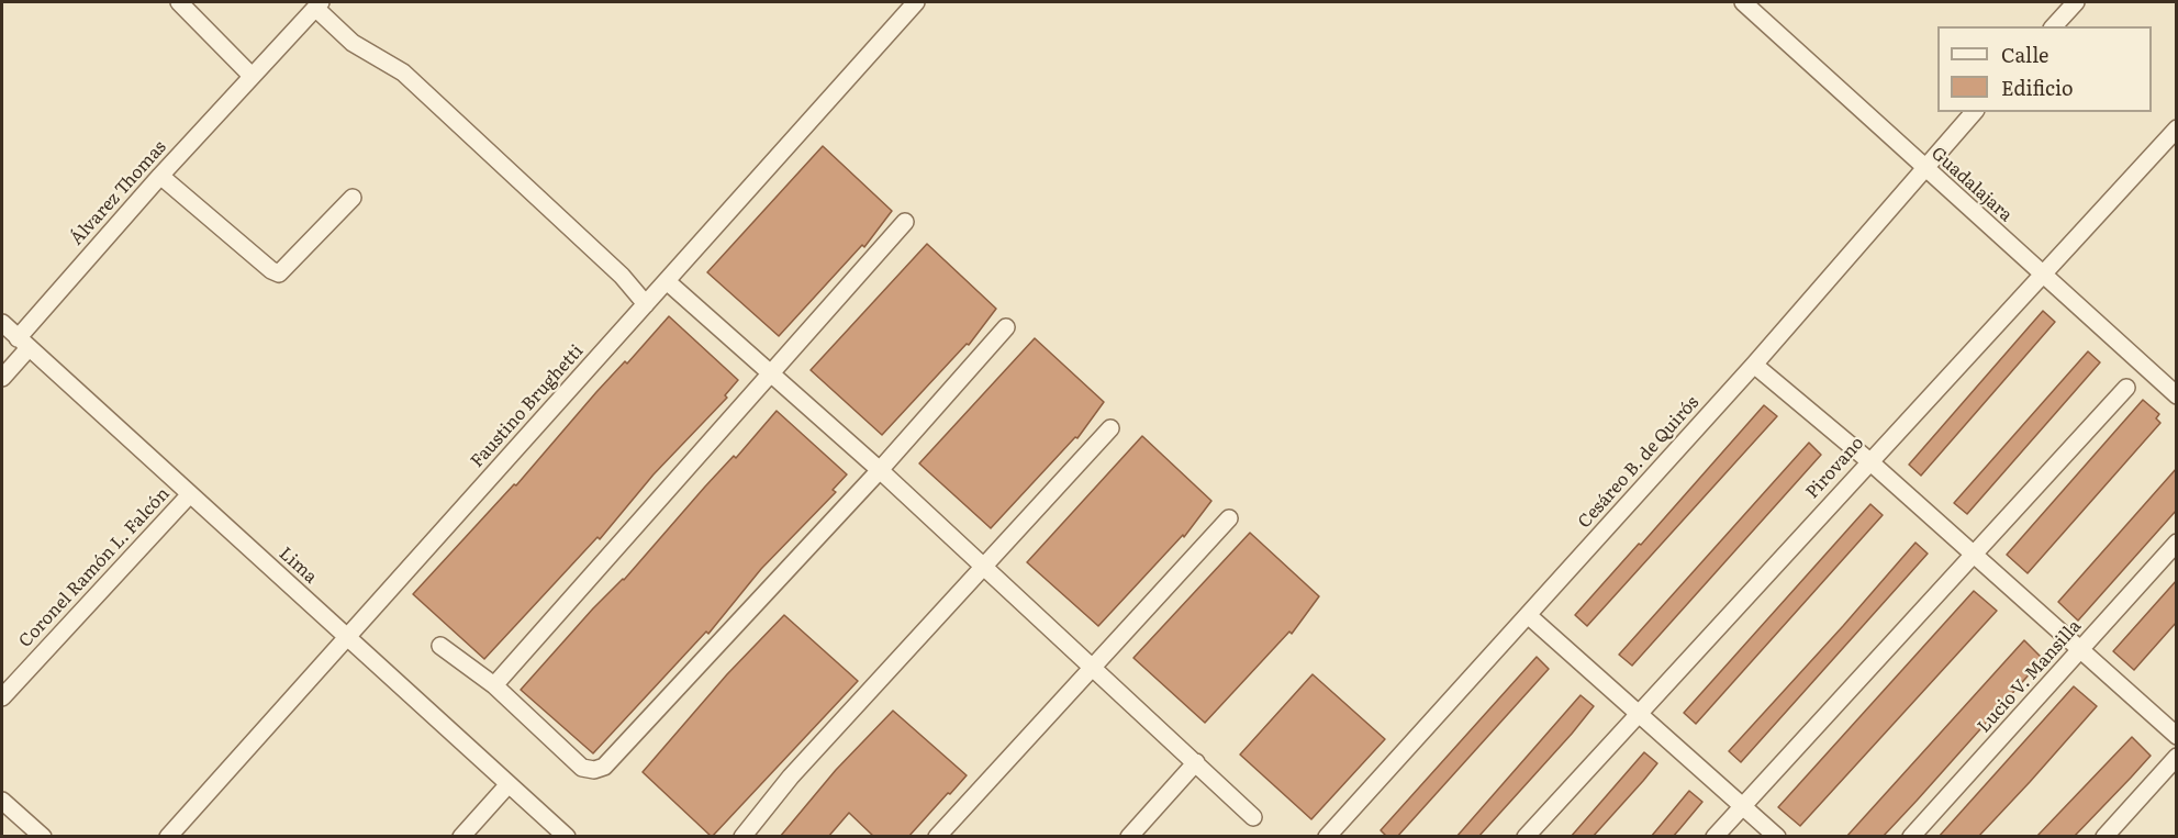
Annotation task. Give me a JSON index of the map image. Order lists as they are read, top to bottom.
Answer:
{
  "streets": {
    "street": [
      "Guadalajara",
      "Álvarez Thomas",
      "Faustino Brughetti",
      "Cesáreo B. de Quirós",
      "Pirovano",
      "Lima",
      "Coronel Ramón L. Falcón",
      "Lucio V. Mansilla"
    ]
  },
  "crossings": [
    ["Guadalajara", "Cesáreo B. de Quirós"],
    ["Guadalajara", "Pirovano"],
    ["Álvarez Thomas", "Lima"],
    ["Faustino Brughetti", "Lima"],
    ["Lima", "Coronel Ramón L. Falcón"]
  ],
  "legend": ["Calle", "Edificio"]
}
